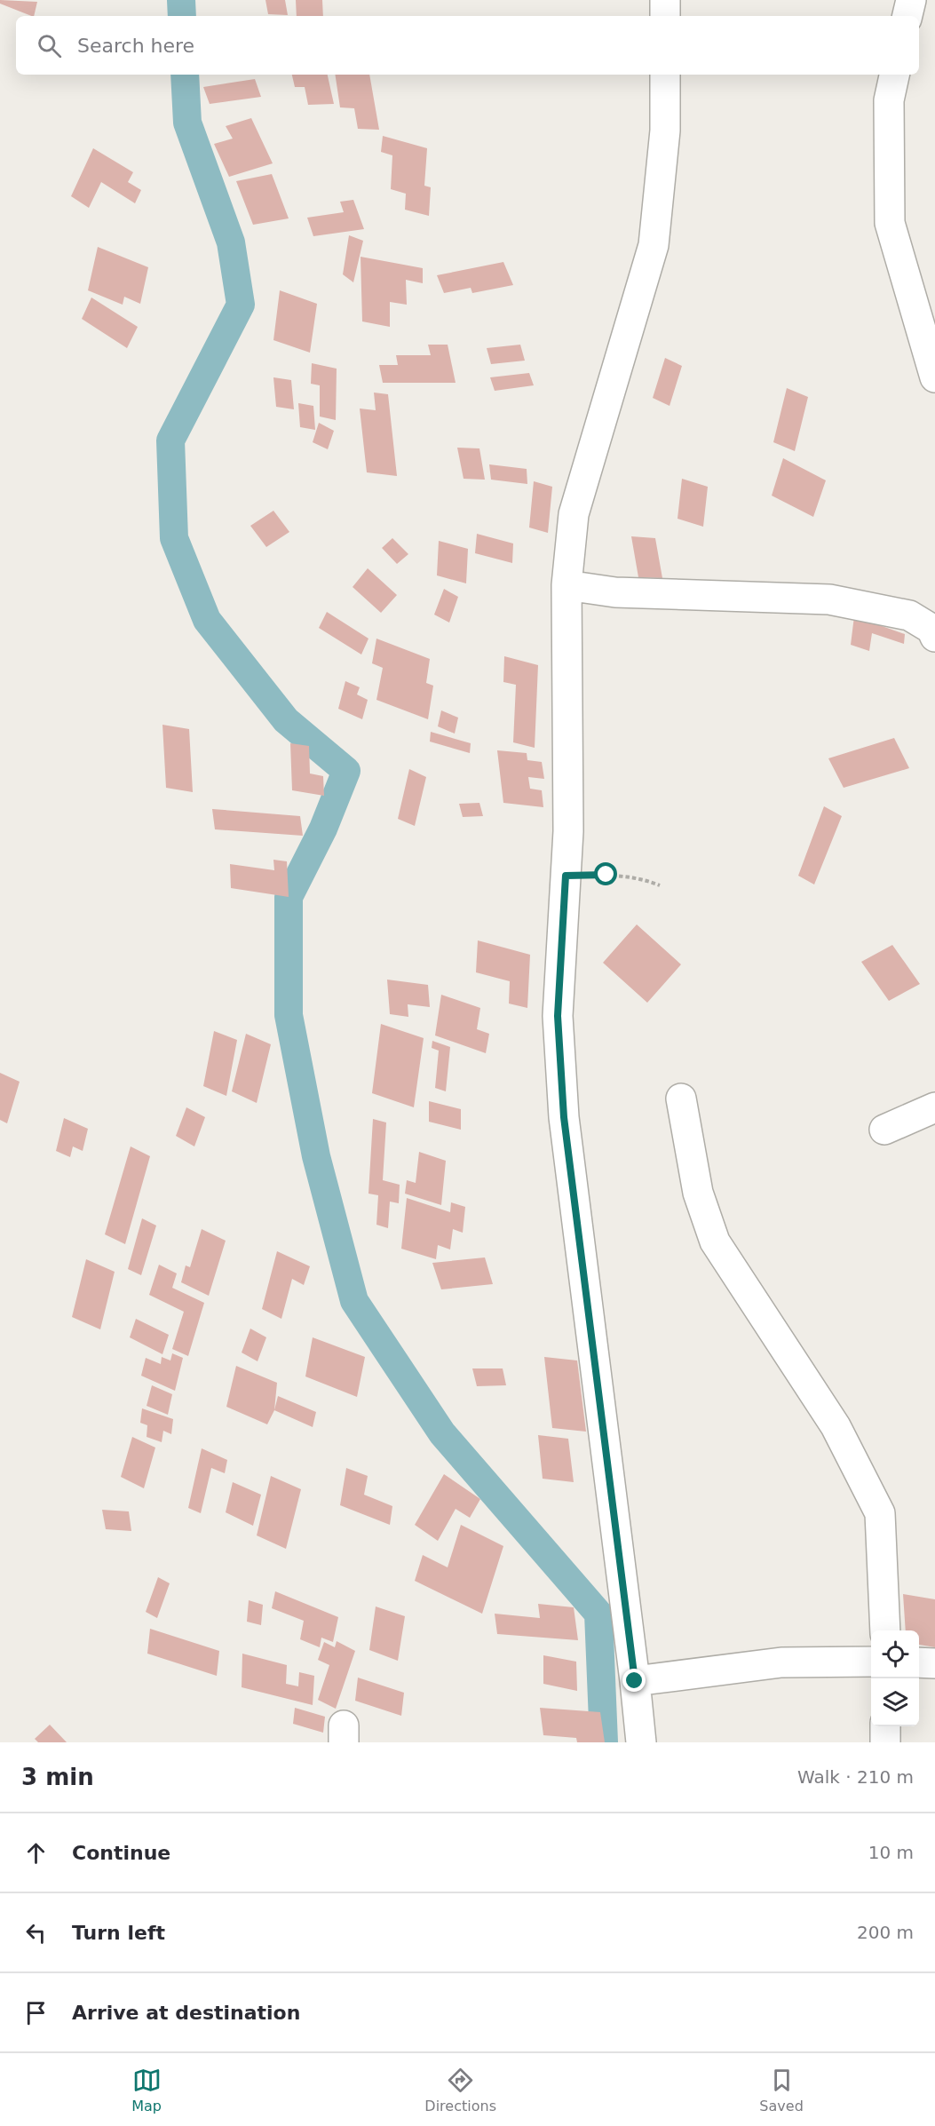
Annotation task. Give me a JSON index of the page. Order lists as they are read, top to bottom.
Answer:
{
  "page": {
    "search": "Search here",
    "heading": ["3 min", "Walk · 210 m"],
    "list": [
      ["Continue", "10 m"],
      ["Turn left", "200 m"],
      "Arrive at destination"
    ],
    "nav": ["Map", "Directions", "Saved"]
  }
}
